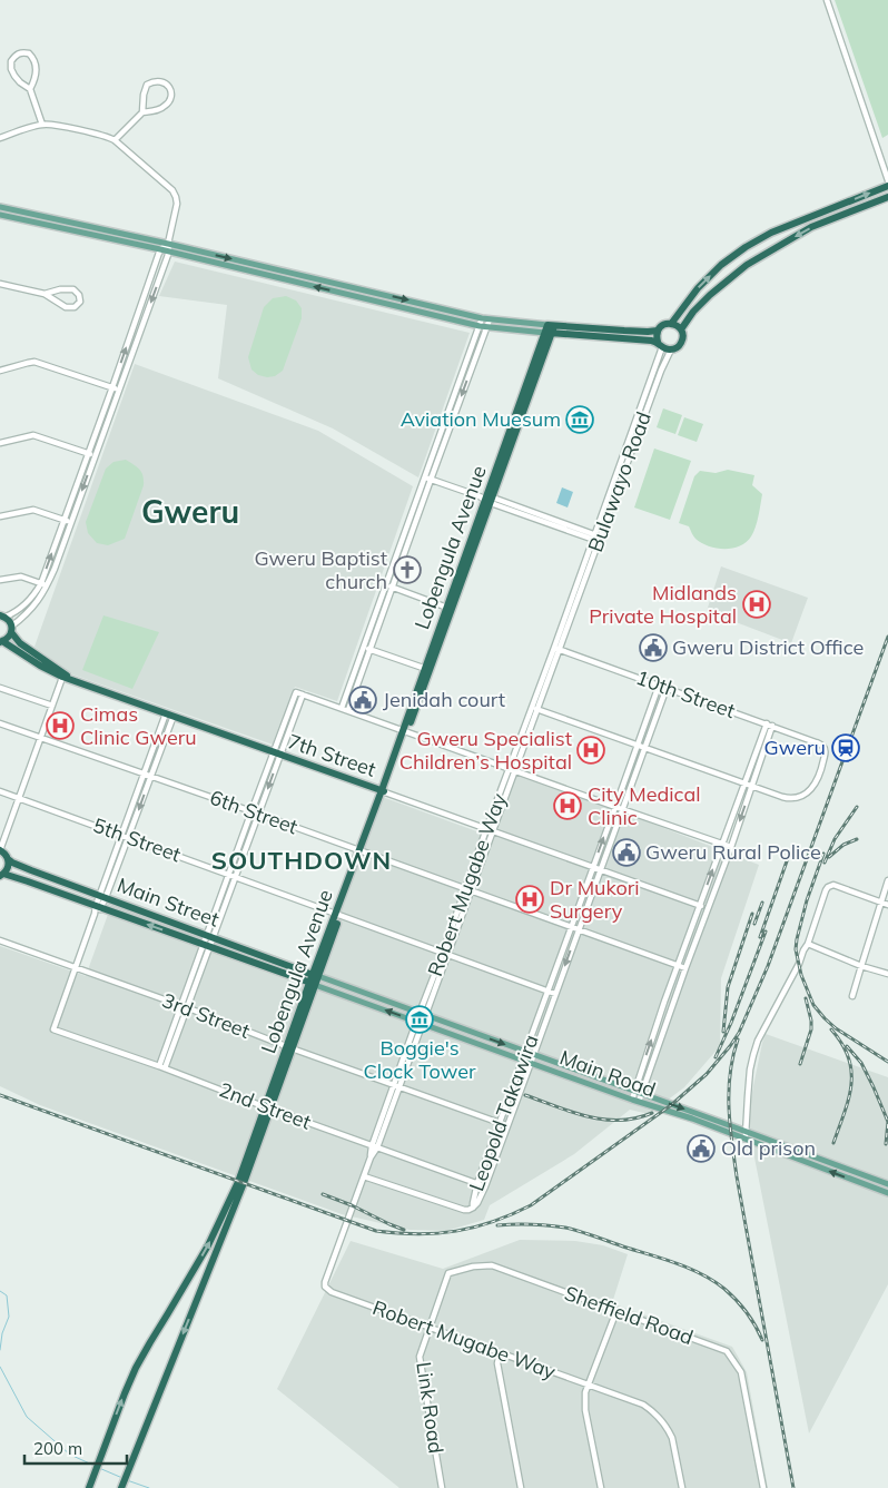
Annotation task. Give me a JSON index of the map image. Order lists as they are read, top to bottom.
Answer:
{
  "streets": {
    "highway": ["Lobengula Avenue", "7th Street", "Main Street"],
    "main road": ["Main Road"],
    "street": [
      "Bulawayo Road",
      "10th Street",
      "6th Street",
      "5th Street",
      "Robert Mugabe Way",
      "3rd Street",
      "2nd Street",
      "Leopold Takawira",
      "Sheffield Road",
      "Link Road"
    ]
  },
  "crossings": [
    ["Bulawayo Road", "10th Street"],
    ["Bulawayo Road", "Robert Mugabe Way"],
    ["Lobengula Avenue", "7th Street"],
    ["Lobengula Avenue", "6th Street"],
    ["Lobengula Avenue", "5th Street"],
    ["Lobengula Avenue", "Main Street"],
    ["Lobengula Avenue", "3rd Street"],
    ["Lobengula Avenue", "Main Road"],
    ["Lobengula Avenue", "2nd Street"],
    ["10th Street", "Leopold Takawira"],
    ["7th Street", "Robert Mugabe Way"],
    ["7th Street", "Leopold Takawira"],
    ["6th Street", "Robert Mugabe Way"],
    ["6th Street", "Leopold Takawira"],
    ["5th Street", "Robert Mugabe Way"],
    ["5th Street", "Leopold Takawira"],
    ["Robert Mugabe Way", "3rd Street"],
    ["Robert Mugabe Way", "Main Road"],
    ["Robert Mugabe Way", "2nd Street"],
    ["Robert Mugabe Way", "Sheffield Road"],
    ["Robert Mugabe Way", "Link Road"],
    ["Main Street", "Main Road"],
    ["3rd Street", "2nd Street"],
    ["3rd Street", "Leopold Takawira"],
    ["Main Road", "Leopold Takawira"],
    ["2nd Street", "Leopold Takawira"],
    ["Sheffield Road", "Link Road"]
  ],
  "districts": ["Gweru", "SOUTHDOWN"],
  "places": {
    "museum": ["Aviation Muesum", "Boggie's Clock Tower"],
    "church": ["Gweru Baptist church"],
    "hospital": [
      "Midlands Private Hospital",
      "Cimas Clinic Gweru",
      "Gweru Specialist Children’s Hospital",
      "City Medical Clinic",
      "Dr Mukori Surgery"
    ],
    "public building": [
      "Gweru District Office",
      "Jenidah court",
      "Gweru Rural Police",
      "Old prison"
    ],
    "station": ["Gweru"]
  },
  "scale_bar": "200 m"
}
